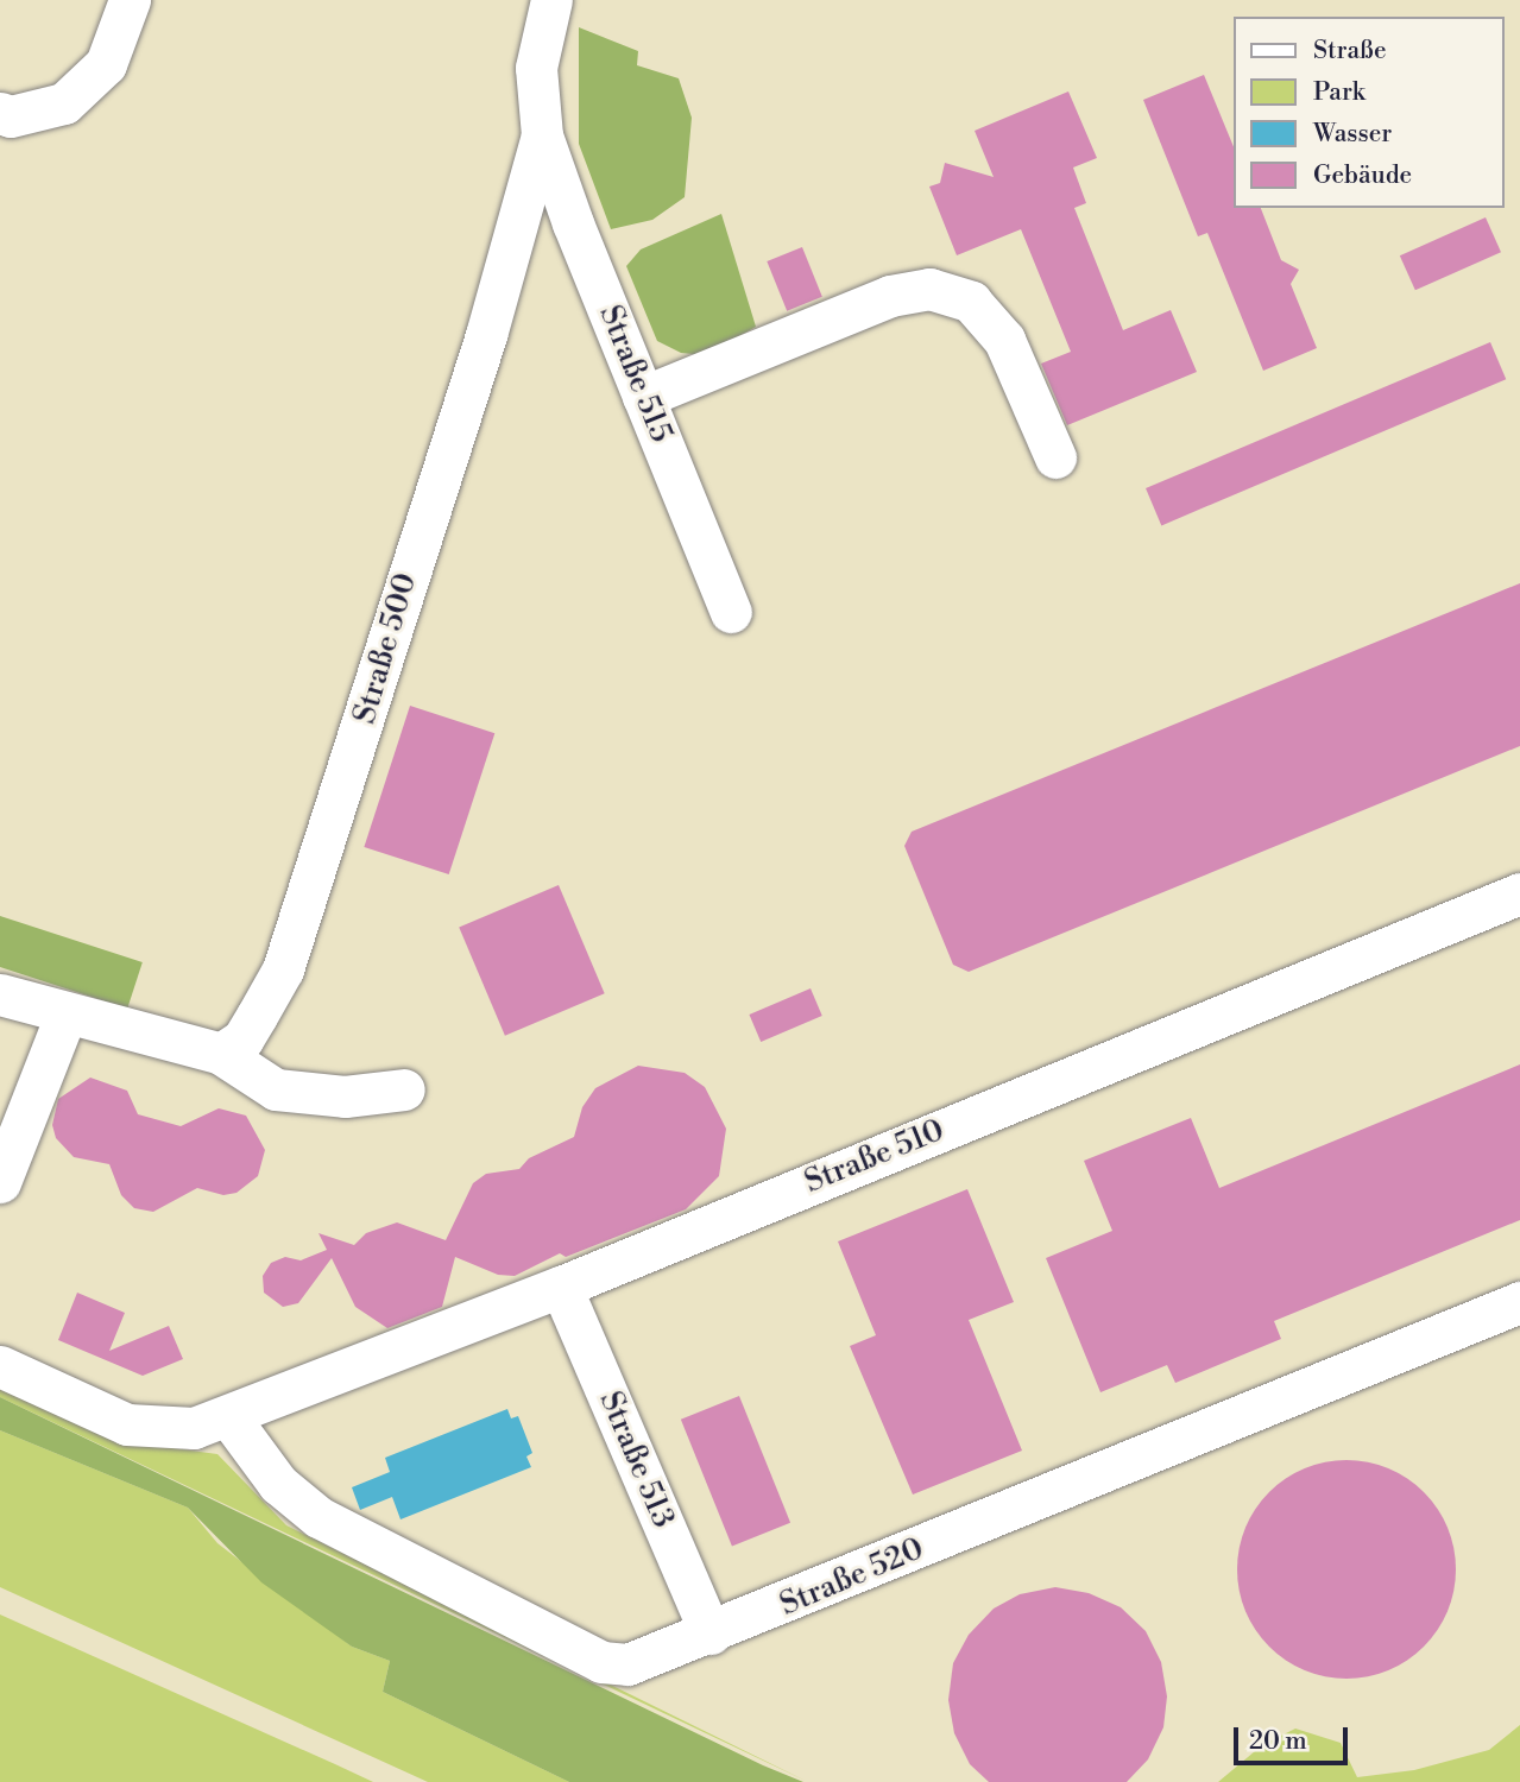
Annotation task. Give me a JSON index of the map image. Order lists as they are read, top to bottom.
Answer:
{
  "streets": {
    "street": [
      "Straße 515",
      "Straße 500",
      "Straße 510",
      "Straße 513",
      "Straße 520"
    ]
  },
  "crossings": [
    ["Straße 515", "Straße 500"],
    ["Straße 510", "Straße 513"],
    ["Straße 510", "Straße 520"],
    ["Straße 513", "Straße 520"]
  ],
  "legend": [
    "Straße",
    "Park",
    "Wasser",
    "Gebäude"
  ],
  "scale_bar": "20 m"
}
